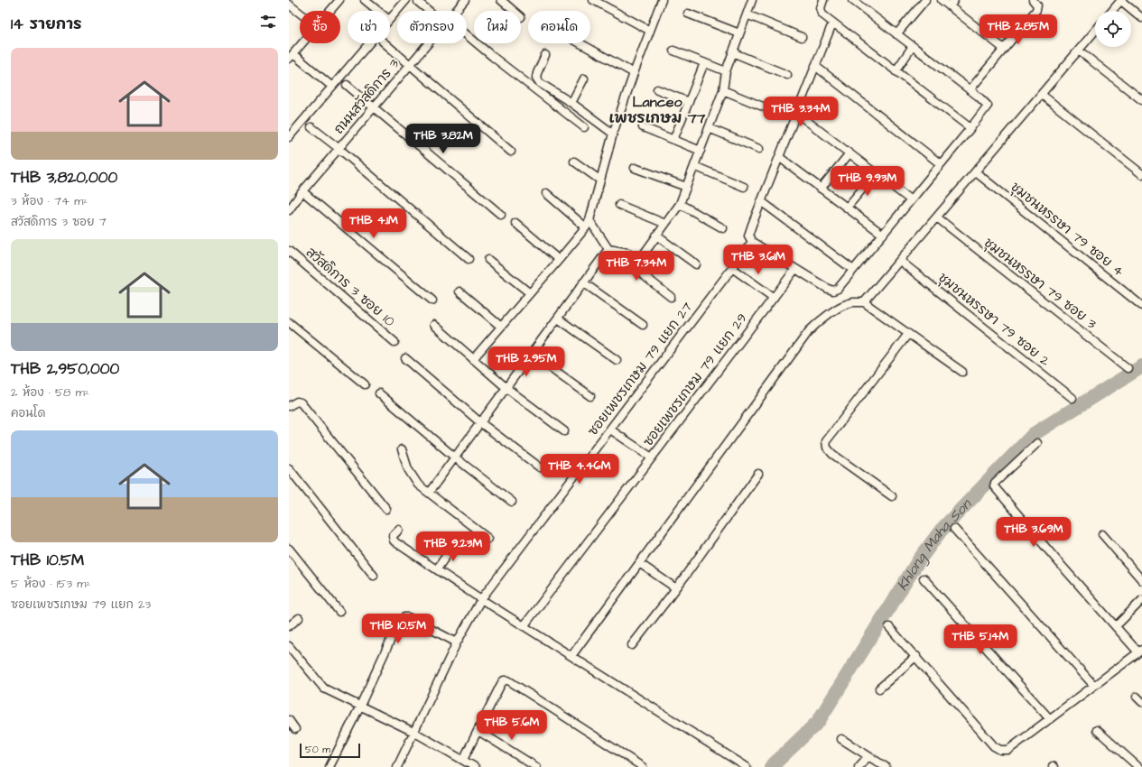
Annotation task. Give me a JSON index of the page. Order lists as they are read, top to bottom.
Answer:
{
  "streets": {
    "street": [
      "ถนนสวัสดิการ 3",
      "ชุมชนหรรษา 79 ซอย 4",
      "ชุมชนหรรษา 79 ซอย 3",
      "สวัสดิการ 3 ซอย 10",
      "ชุมชนหรรษา 79 ซอย 2",
      "ซอยเพชรเกษม 79 แยก 27",
      "ซอยเพชรเกษม 79 แยก 29"
    ]
  },
  "districts": ["Lanceo เพชรเกษม 77"],
  "water": ["Khlong Maha Son"],
  "scale_bar": "50 m",
  "page": {
    "heading": "14 รายการ",
    "chip": [
      "ซื้อ",
      "เช่า",
      "ตัวกรอง",
      "ใหม่",
      "คอนโด"
    ],
    "price": [
      "THB 2.85M",
      "THB 3.34M",
      "THB 3.82M",
      "THB 9.93M",
      "THB 4.1M",
      "THB 3.61M",
      "THB 7.34M",
      "THB 2.95M",
      "THB 4.46M",
      "THB 3.69M",
      "THB 9.23M",
      "THB 10.5M",
      "THB 5.14M",
      "THB 5.6M"
    ],
    "list": [
      {
        "name": "THB 3,820,000",
        "note": "3 ห้อง · 74 m² · สวัสดิการ 3 ซอย 7"
      },
      {
        "name": "THB 2,950,000",
        "note": "2 ห้อง · 58 m² · คอนโด"
      },
      {
        "name": "THB 10.5M",
        "note": "5 ห้อง · 153 m² · ซอยเพชรเกษม 79 แยก 23"
      }
    ],
    "scale": "50 m"
  }
}
